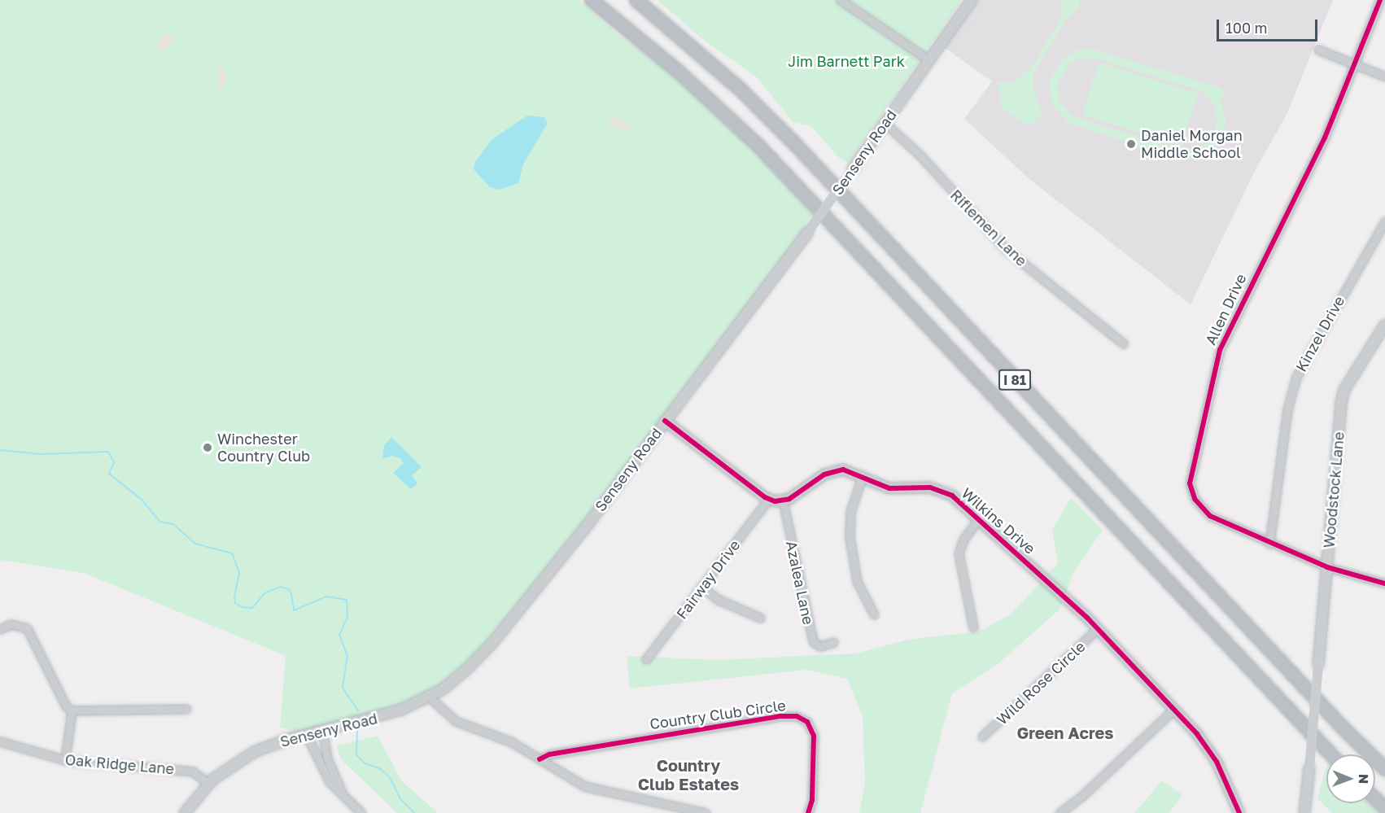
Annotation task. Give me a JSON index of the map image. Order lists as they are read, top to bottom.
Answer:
{
  "streets": {
    "highway": ["I 81"],
    "street": [
      "Senseny Road",
      "Riflemen Lane",
      "Allen Drive",
      "Kinzel Drive",
      "Woodstock Lane",
      "Wilkins Drive",
      "Fairway Drive",
      "Azalea Lane",
      "Wild Rose Circle",
      "Country Club Circle",
      "Oak Ridge Lane"
    ]
  },
  "crossings": [
    ["Senseny Road", "Riflemen Lane"],
    ["Senseny Road", "Oak Ridge Lane"],
    ["Allen Drive", "Kinzel Drive"],
    ["Allen Drive", "Woodstock Lane"],
    ["Wilkins Drive", "Azalea Lane"],
    ["Wilkins Drive", "Wild Rose Circle"]
  ],
  "districts": ["Green Acres", "Country Club Estates"],
  "parks": ["Jim Barnett Park"],
  "places": ["Daniel Morgan Middle School", "Winchester Country Club"],
  "scale_bar": "100 m",
  "north": "right"
}
